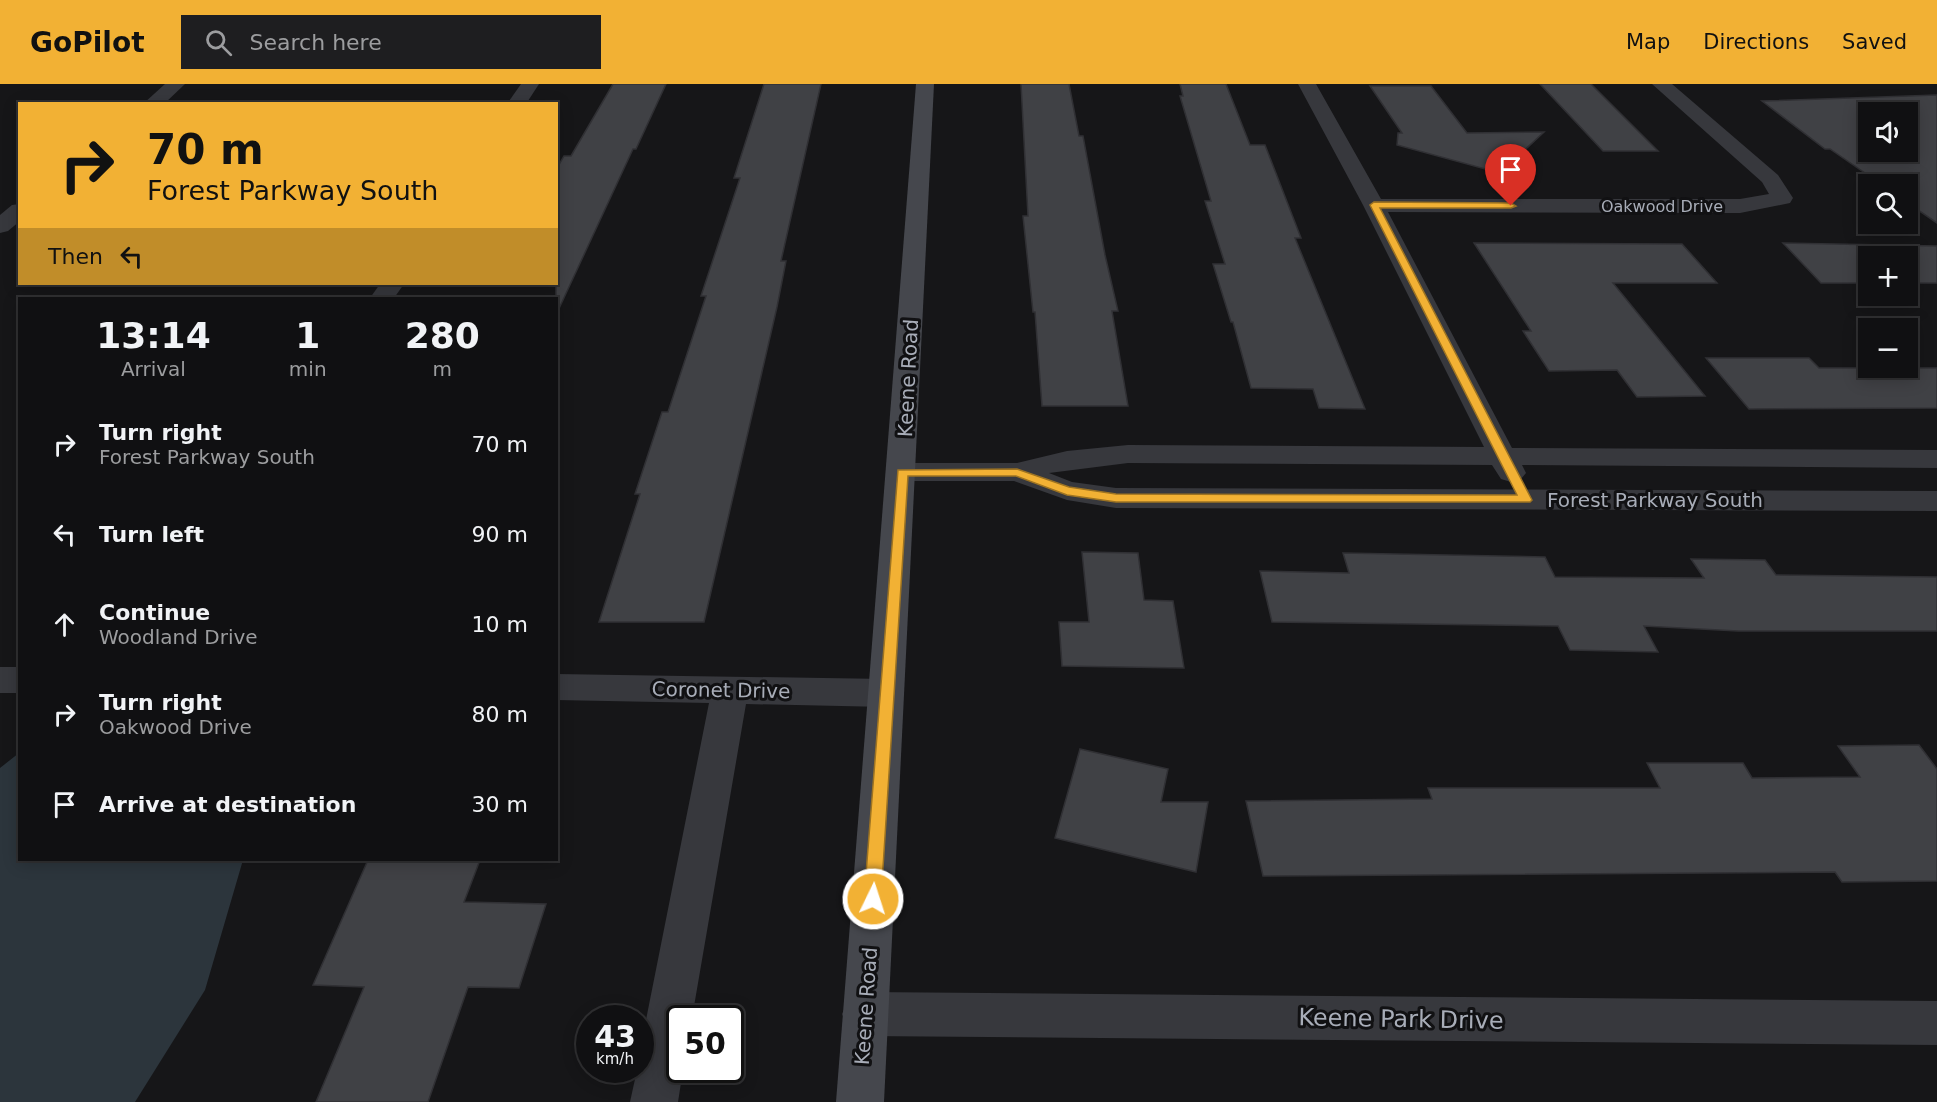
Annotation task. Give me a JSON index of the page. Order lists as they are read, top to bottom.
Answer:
{
  "streets": {
    "main road": ["Keene Road"],
    "street": [
      "Oakwood Drive",
      "Forest Parkway South",
      "Coronet Drive",
      "Keene Park Drive"
    ]
  },
  "crossings": [
    ["Keene Road", "Forest Parkway South"],
    ["Keene Road", "Coronet Drive"],
    ["Keene Road", "Keene Park Drive"]
  ],
  "page": {
    "header": "GoPilot",
    "search": "Search here",
    "nav": ["Map", "Directions", "Saved"],
    "map_buttons": ["+", "−"],
    "turn": ["70 m", "Forest Parkway South"],
    "then": "Then",
    "eta": [
      "13:14",
      "Arrival",
      "1",
      "min",
      "280",
      "m"
    ],
    "list": [
      {
        "name": "Turn right",
        "note": "Forest Parkway South",
        "value": "70 m"
      },
      {
        "name": "Turn left",
        "value": "90 m"
      },
      {
        "name": "Continue",
        "note": "Woodland Drive",
        "value": "10 m"
      },
      {
        "name": "Turn right",
        "note": "Oakwood Drive",
        "value": "80 m"
      },
      {
        "name": "Arrive at destination",
        "value": "30 m"
      }
    ],
    "speed": "43 km/h",
    "limit": "50"
  }
}
